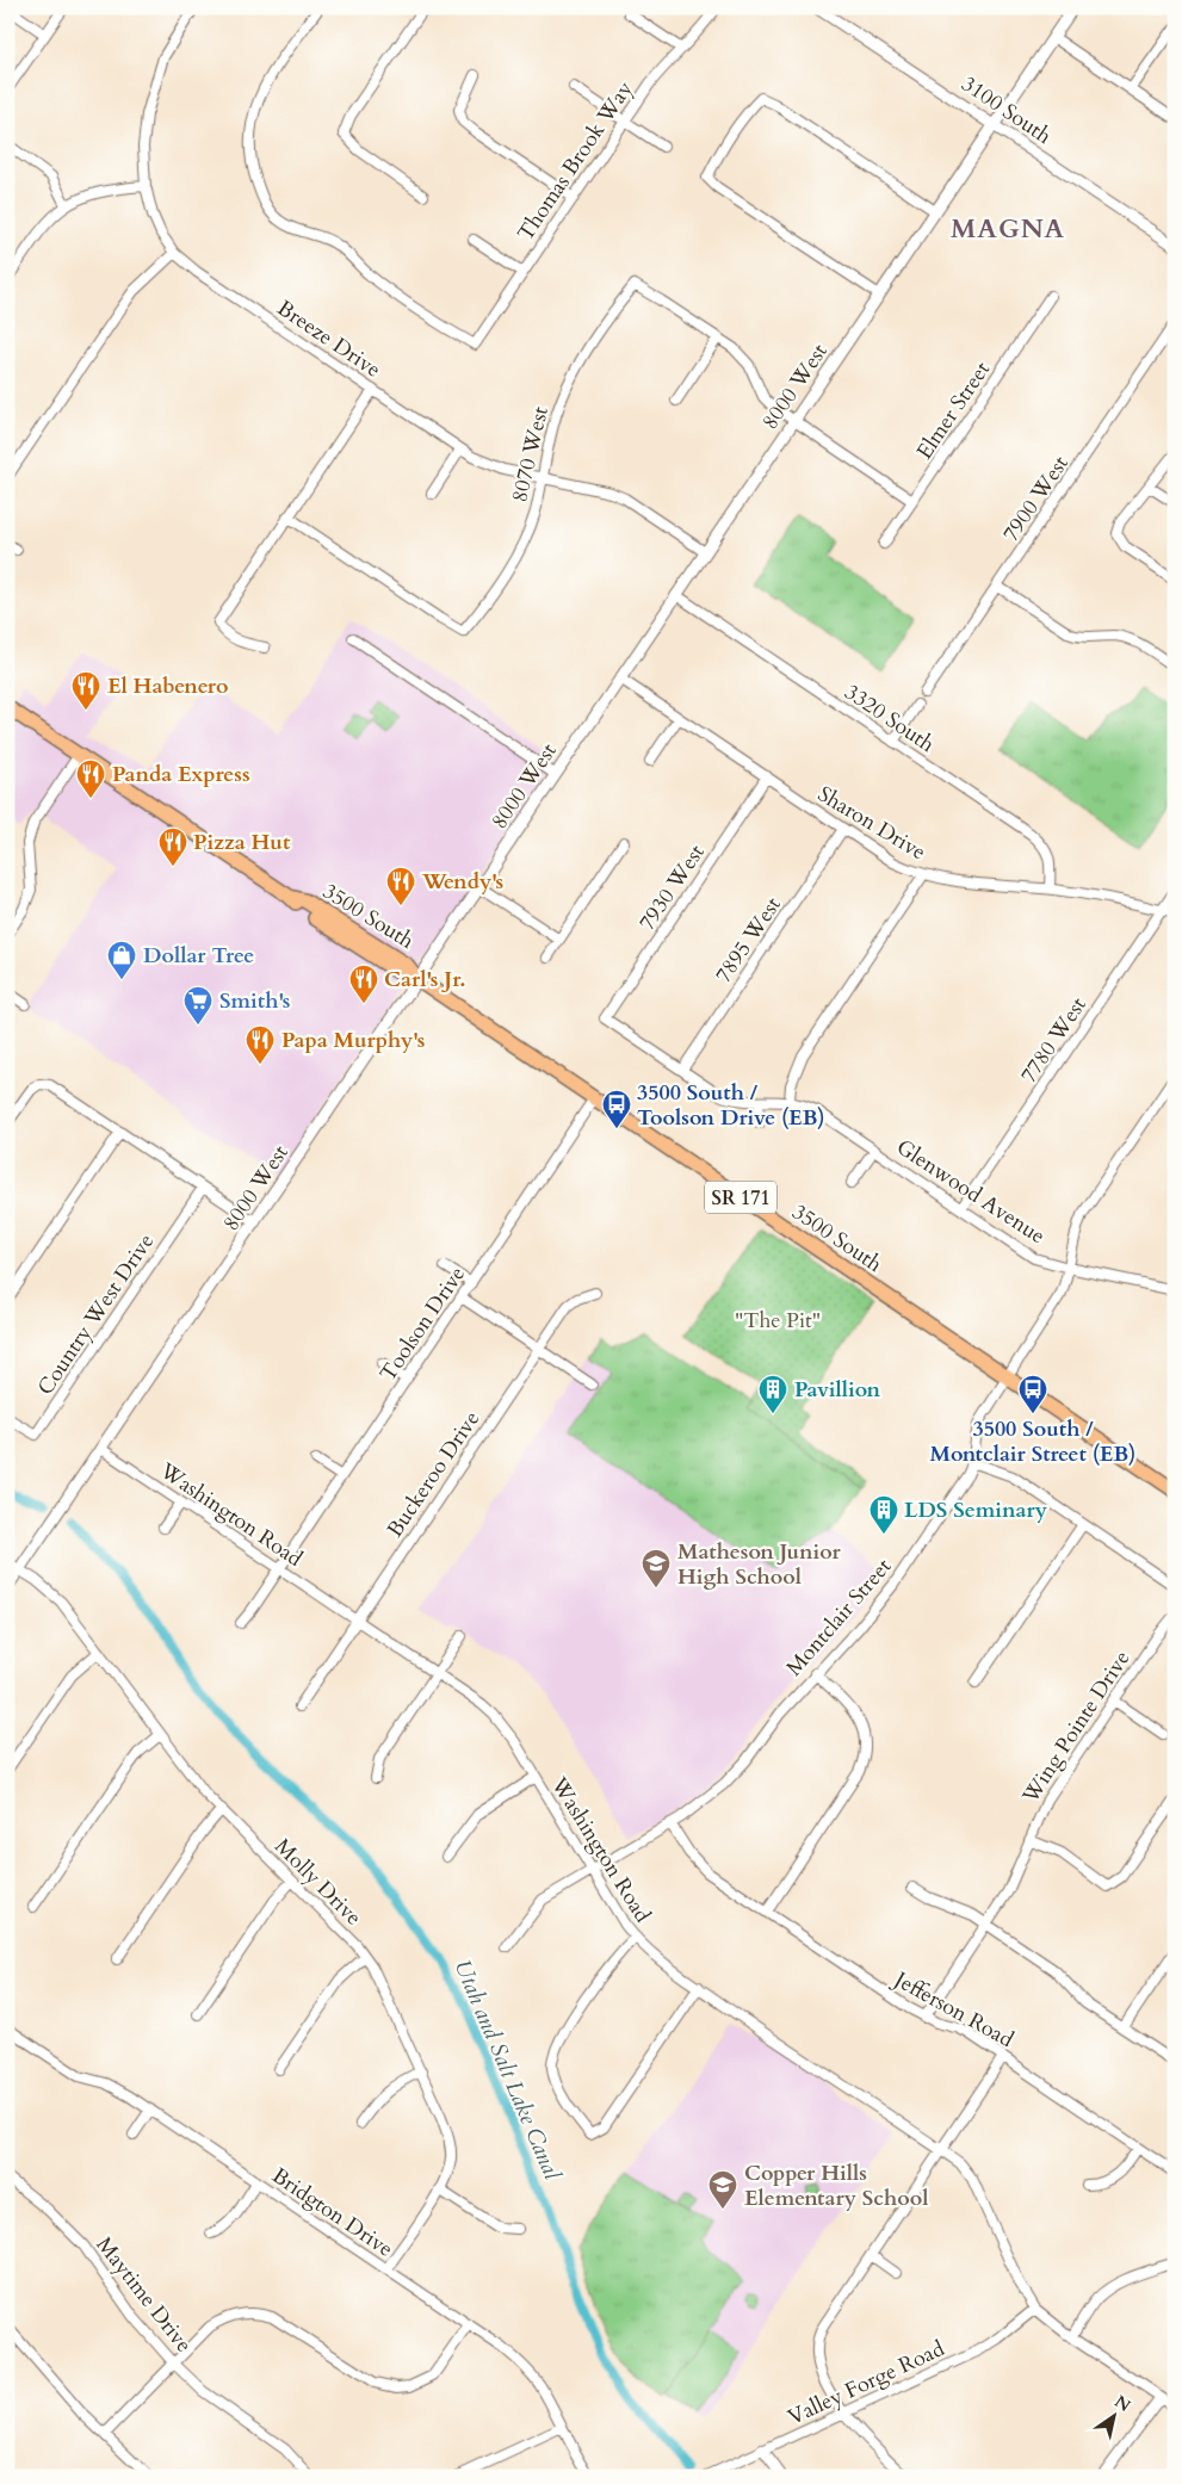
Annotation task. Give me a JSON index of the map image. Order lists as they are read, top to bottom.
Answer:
{
  "streets": {
    "main road": ["3500 South", "SR 171"],
    "street": [
      "3100 South",
      "Thomas Brook Way",
      "Breeze Drive",
      "8000 West",
      "Elmer Street",
      "8070 West",
      "7900 West",
      "3320 South",
      "Sharon Drive",
      "7930 West",
      "7895 West",
      "7780 West",
      "Glenwood Avenue",
      "Country West Drive",
      "Toolson Drive",
      "Buckeroo Drive",
      "Washington Road",
      "Montclair Street",
      "Wing Pointe Drive",
      "Molly Drive",
      "Jefferson Road",
      "Bridgton Drive",
      "Maytime Drive",
      "Valley Forge Road"
    ]
  },
  "crossings": [
    ["3100 South", "8000 West"],
    ["Breeze Drive", "8000 West"],
    ["Breeze Drive", "8070 West"],
    ["8000 West", "3320 South"],
    ["8000 West", "Sharon Drive"],
    ["8000 West", "3500 South"],
    ["8000 West", "Washington Road"],
    ["8000 West", "Molly Drive"],
    ["3320 South", "Sharon Drive"],
    ["Sharon Drive", "7930 West"],
    ["Sharon Drive", "7895 West"],
    ["Sharon Drive", "7780 West"],
    ["7930 West", "Glenwood Avenue"],
    ["3500 South", "Toolson Drive"],
    ["3500 South", "Montclair Street"],
    ["7895 West", "Glenwood Avenue"],
    ["7780 West", "Glenwood Avenue"],
    ["Glenwood Avenue", "Montclair Street"],
    ["Toolson Drive", "Washington Road"],
    ["Buckeroo Drive", "Washington Road"],
    ["Washington Road", "Montclair Street"],
    ["Washington Road", "Valley Forge Road"],
    ["Montclair Street", "Jefferson Road"],
    ["Wing Pointe Drive", "Jefferson Road"],
    ["Molly Drive", "Bridgton Drive"]
  ],
  "districts": ["MAGNA"],
  "water": ["Utah and Salt Lake Canal"],
  "parks": ["\"The Pit\""],
  "places": {
    "restaurant": [
      "El Habenero",
      "Panda Express",
      "Pizza Hut",
      "Wendy's",
      "Carl's Jr.",
      "Papa Murphy's"
    ],
    "shop": ["Dollar Tree"],
    "supermarket": ["Smith's"],
    "bus stop": ["3500 South / Toolson Drive (EB)", "3500 South / Montclair Street (EB)"],
    "building": ["Pavillion", "LDS Seminary"],
    "school or university": ["Matheson Junior High School", "Copper Hills Elementary School"]
  },
  "north": "top right"
}
